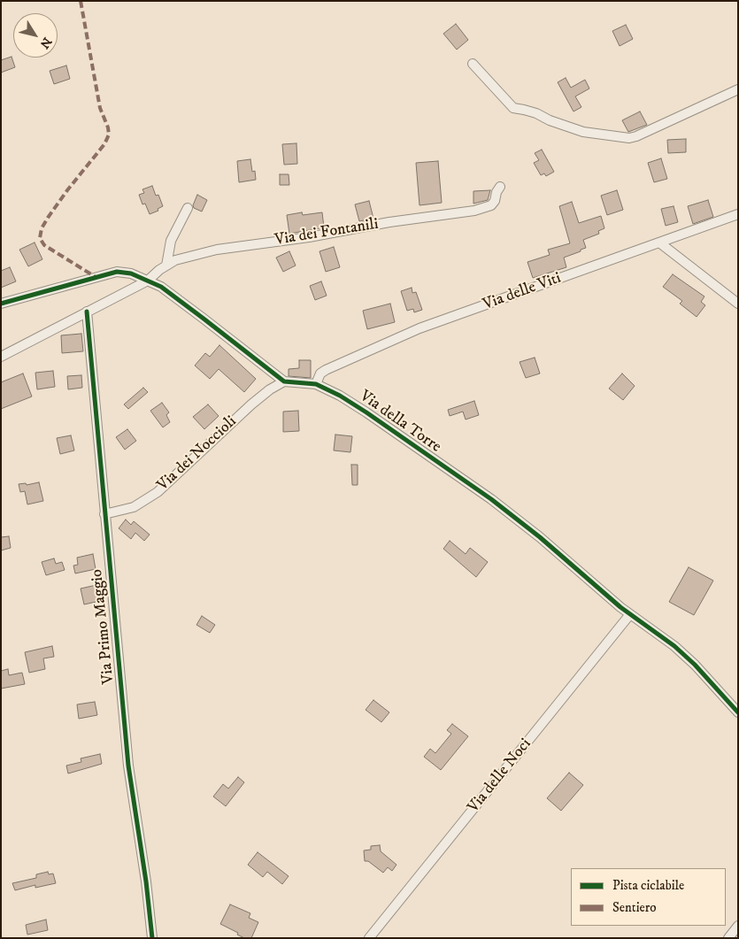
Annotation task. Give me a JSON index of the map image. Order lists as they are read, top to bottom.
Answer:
{
  "streets": {
    "street": [
      "Via dei Fontanili",
      "Via delle Viti",
      "Via della Torre",
      "Via dei Noccioli",
      "Via Primo Maggio",
      "Via delle Noci"
    ]
  },
  "crossings": [
    ["Via delle Viti", "Via della Torre"],
    ["Via della Torre", "Via dei Noccioli"],
    ["Via della Torre", "Via delle Noci"],
    ["Via dei Noccioli", "Via Primo Maggio"]
  ],
  "legend": ["Pista ciclabile", "Sentiero"],
  "north": "bottom right"
}
